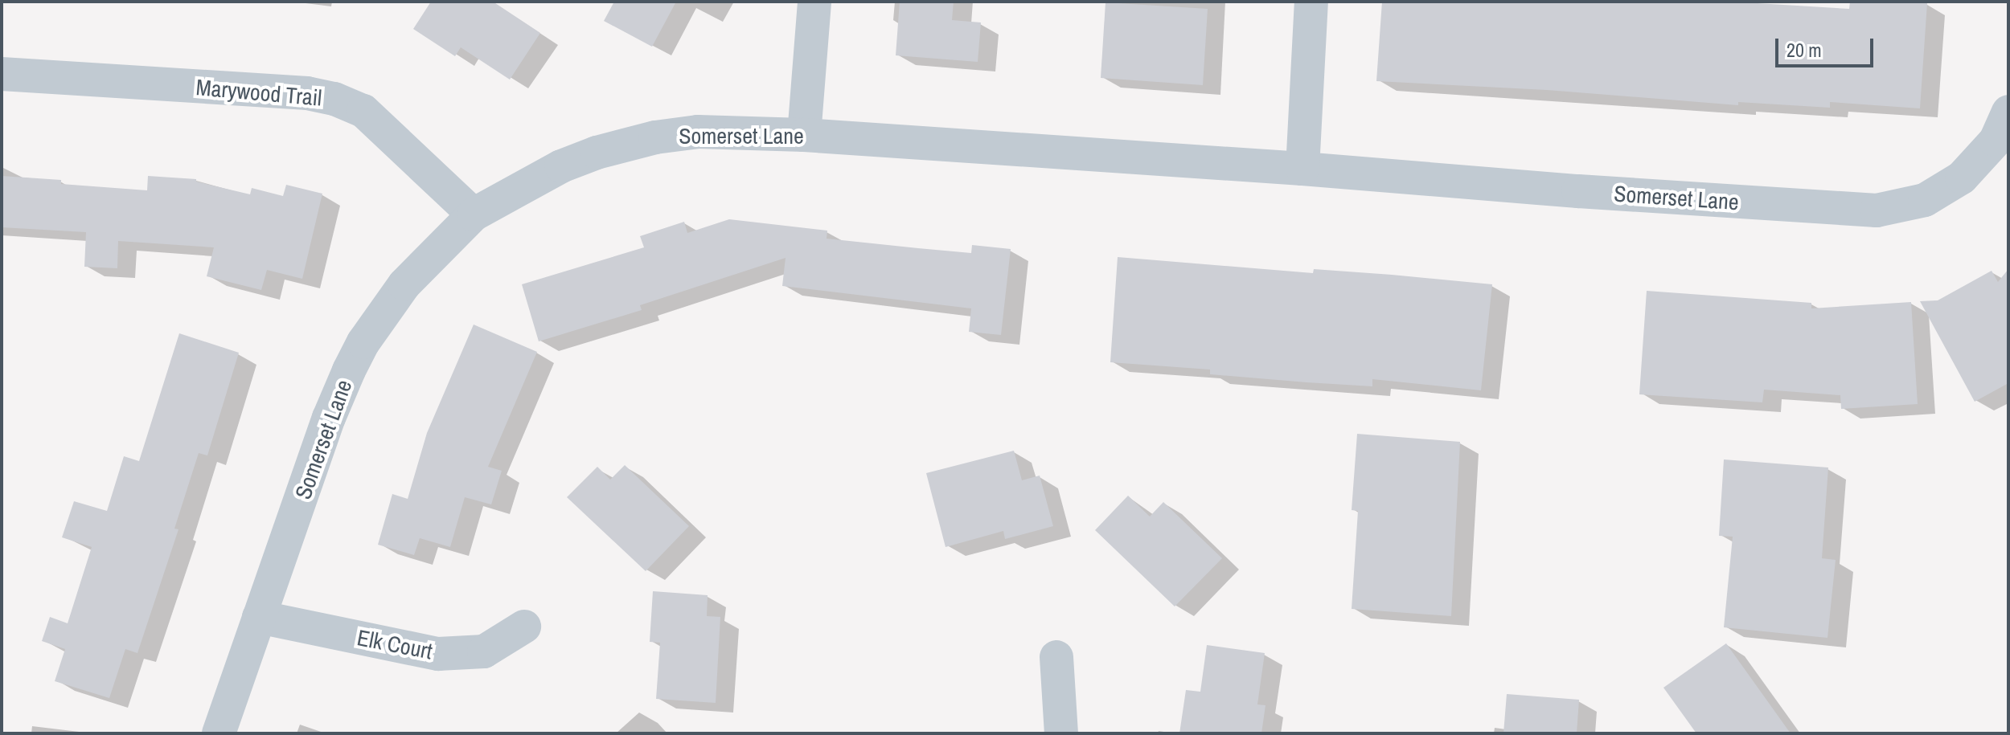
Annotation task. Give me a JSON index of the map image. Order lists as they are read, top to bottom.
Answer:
{
  "streets": {
    "street": ["Marywood Trail", "Somerset Lane", "Elk Court"]
  },
  "crossings": [
    ["Marywood Trail", "Somerset Lane"],
    ["Somerset Lane", "Elk Court"]
  ],
  "scale_bar": "20 m"
}
